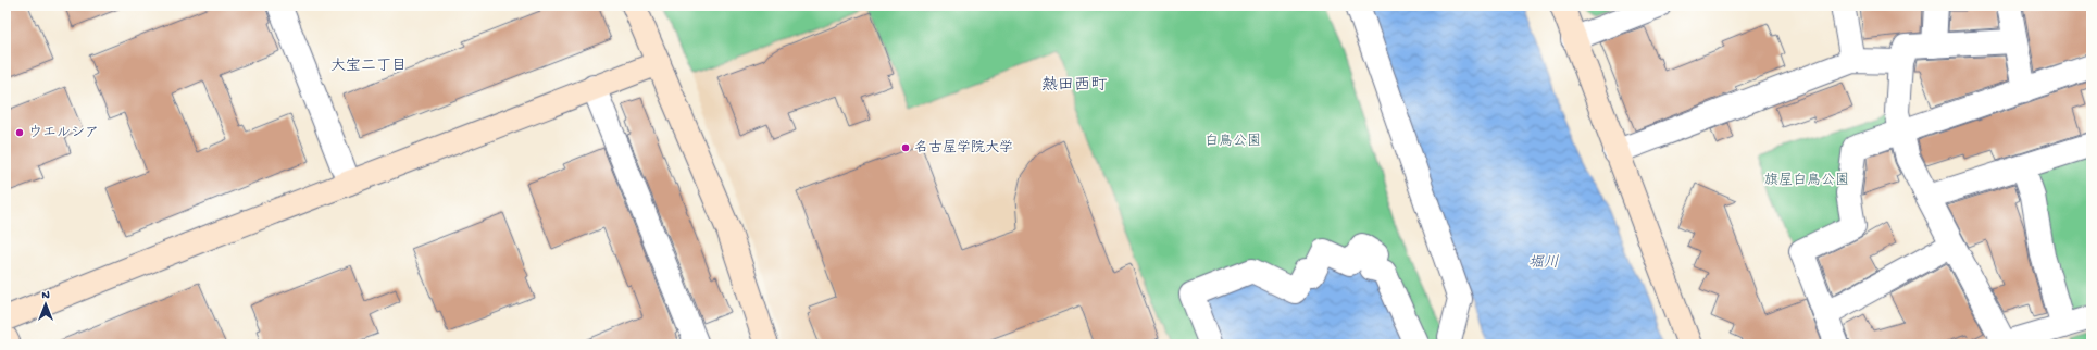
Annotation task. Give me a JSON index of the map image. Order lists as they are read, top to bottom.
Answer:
{
  "districts": ["大宝二丁目", "熱田西町"],
  "water": ["堀川"],
  "parks": ["白鳥公園", "旗屋白鳥公園"],
  "places": ["ウエルシア", "名古屋学院大学"],
  "north": "top"
}
